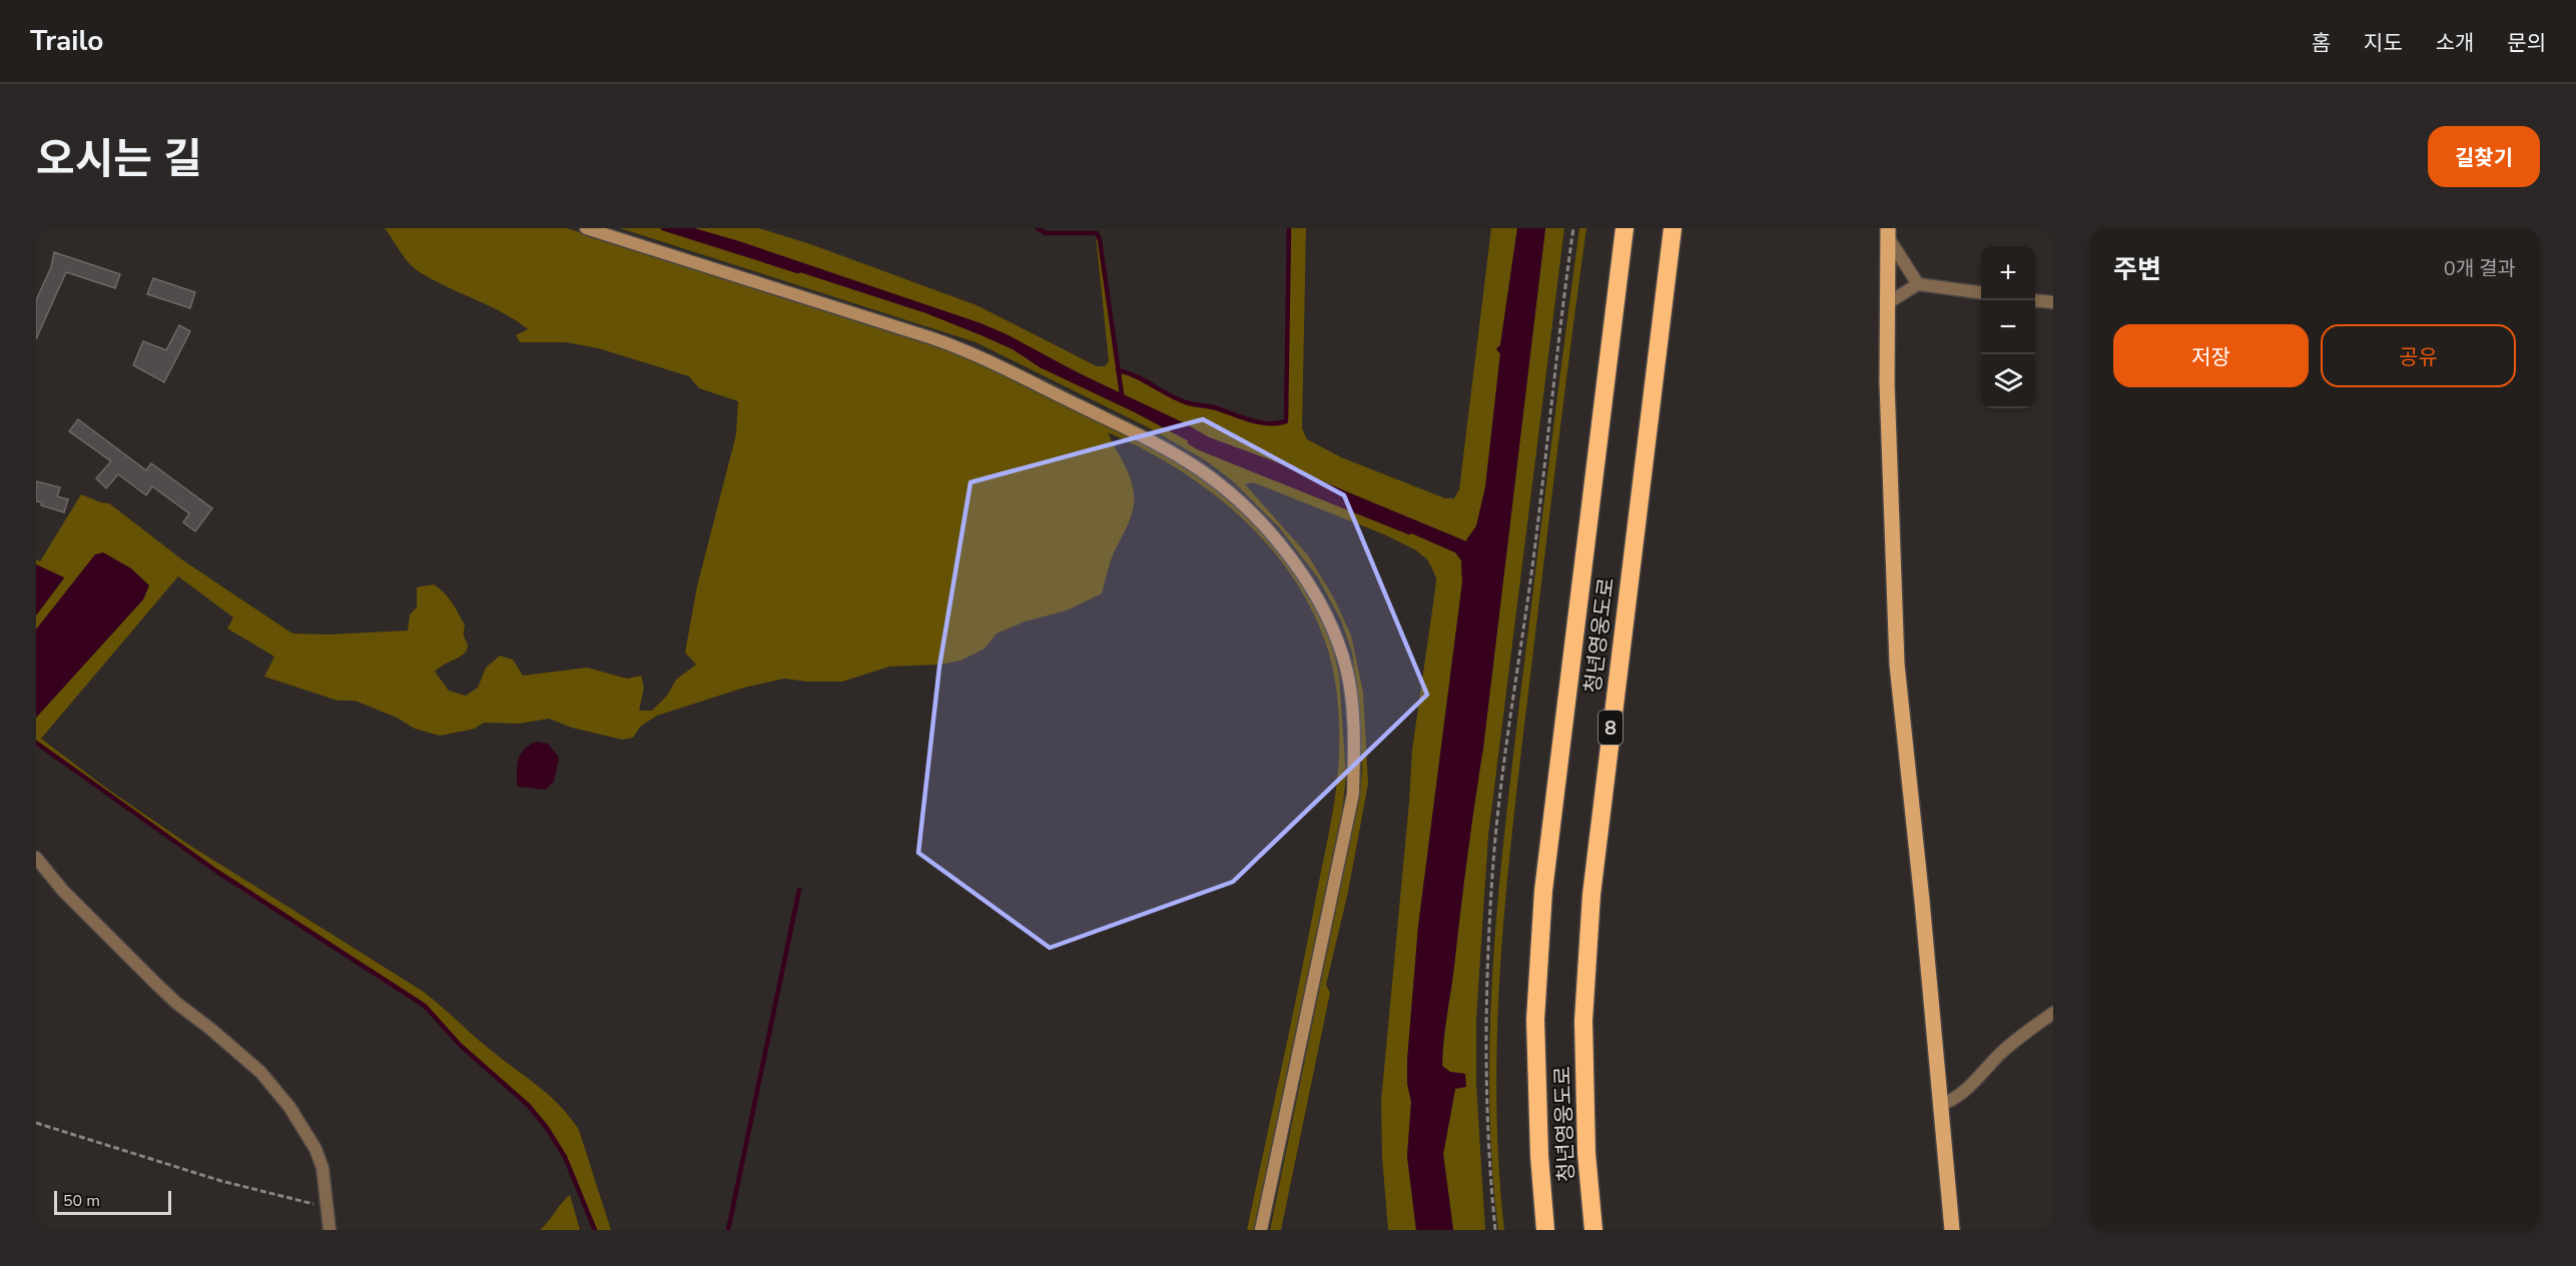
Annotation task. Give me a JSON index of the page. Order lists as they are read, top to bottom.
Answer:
{
  "streets": {
    "highway": ["청년영웅도로", "8"]
  },
  "scale_bar": "50 m",
  "page": {
    "header": "Trailo",
    "nav": [
      "홈",
      "지도",
      "소개",
      "문의"
    ],
    "title": "오시는 길",
    "buttons": [
      "길찾기",
      ["저장", "공유"]
    ],
    "heading": ["주변", "0개 결과"],
    "map_buttons": ["+", "−"],
    "scale": "50 m"
  }
}
